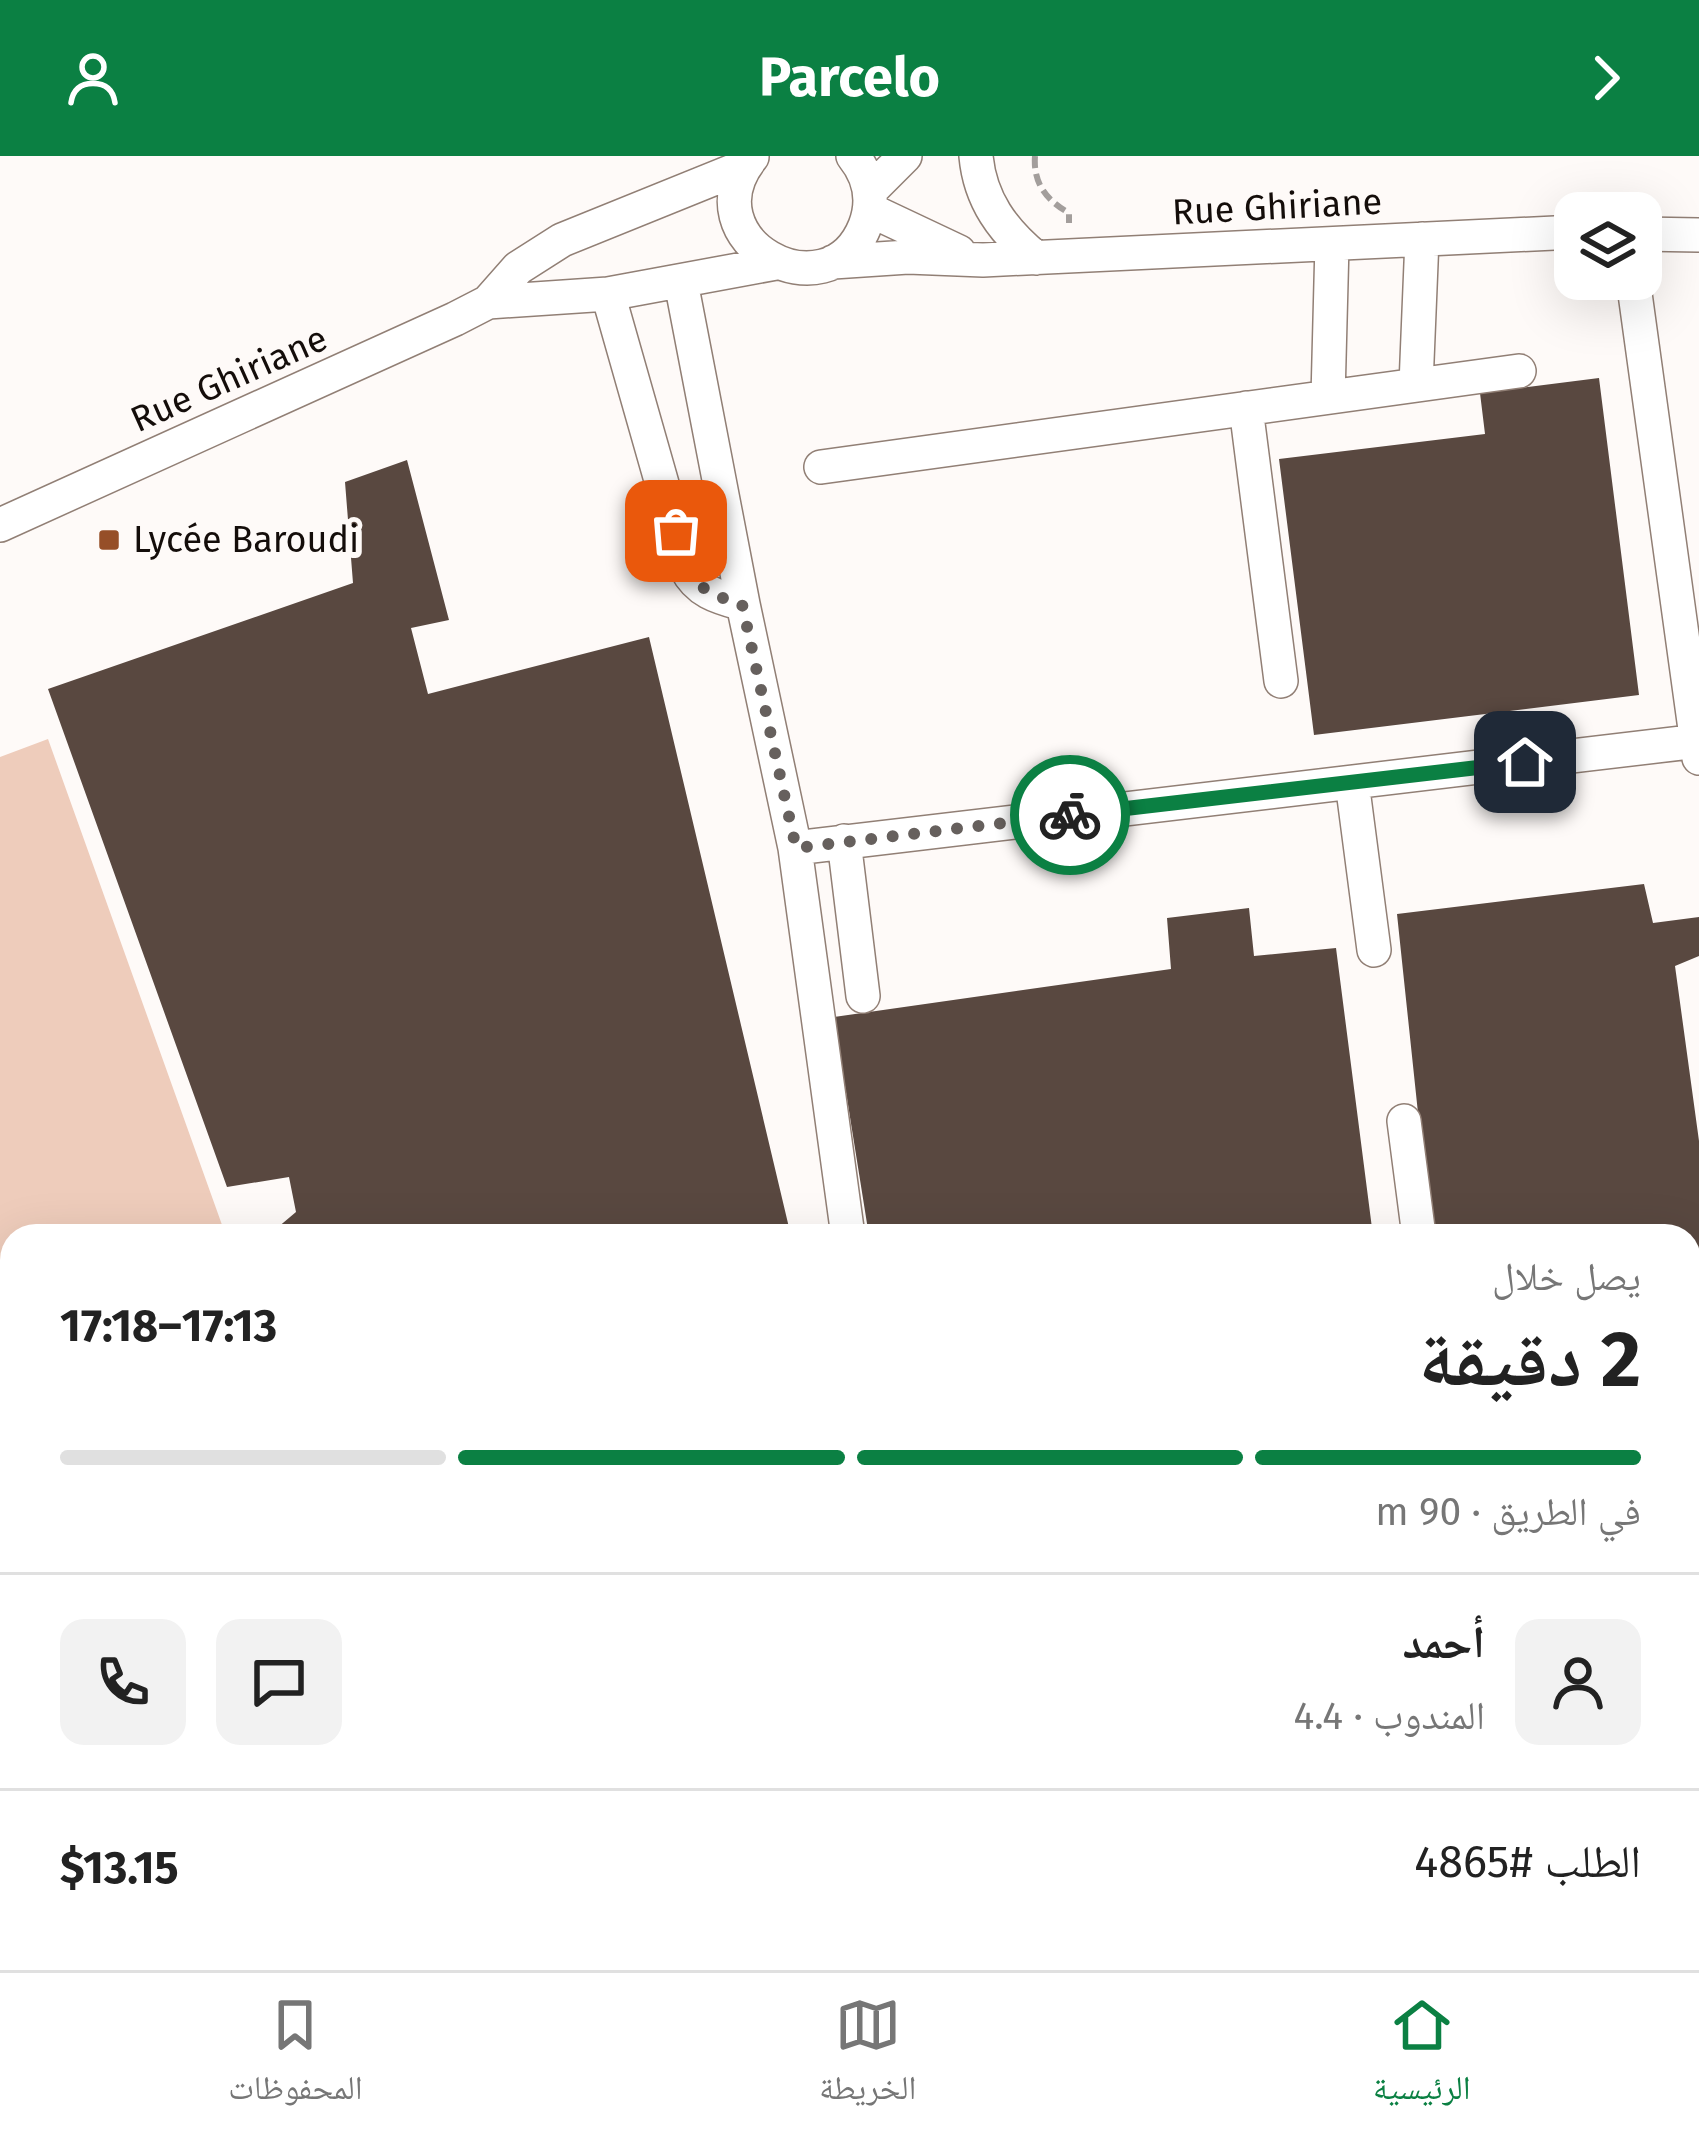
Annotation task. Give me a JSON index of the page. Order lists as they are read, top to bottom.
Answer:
{
  "streets": {
    "street": ["Rue Ghiriane"]
  },
  "places": {
    "transit": ["Lycée Baroudi"]
  },
  "page": {
    "header": "Parcelo",
    "heading": ["2 دقيقة", "يصل خلال", "17:13–17:18"],
    "panel": [
      "أحمد",
      "المندوب · 4.4",
      "الطلب #4865",
      "$13.15"
    ],
    "bar": "في الطريق · 90 m",
    "tabs": ["الرئيسية", "الخريطة", "المحفوظات"]
  }
}
